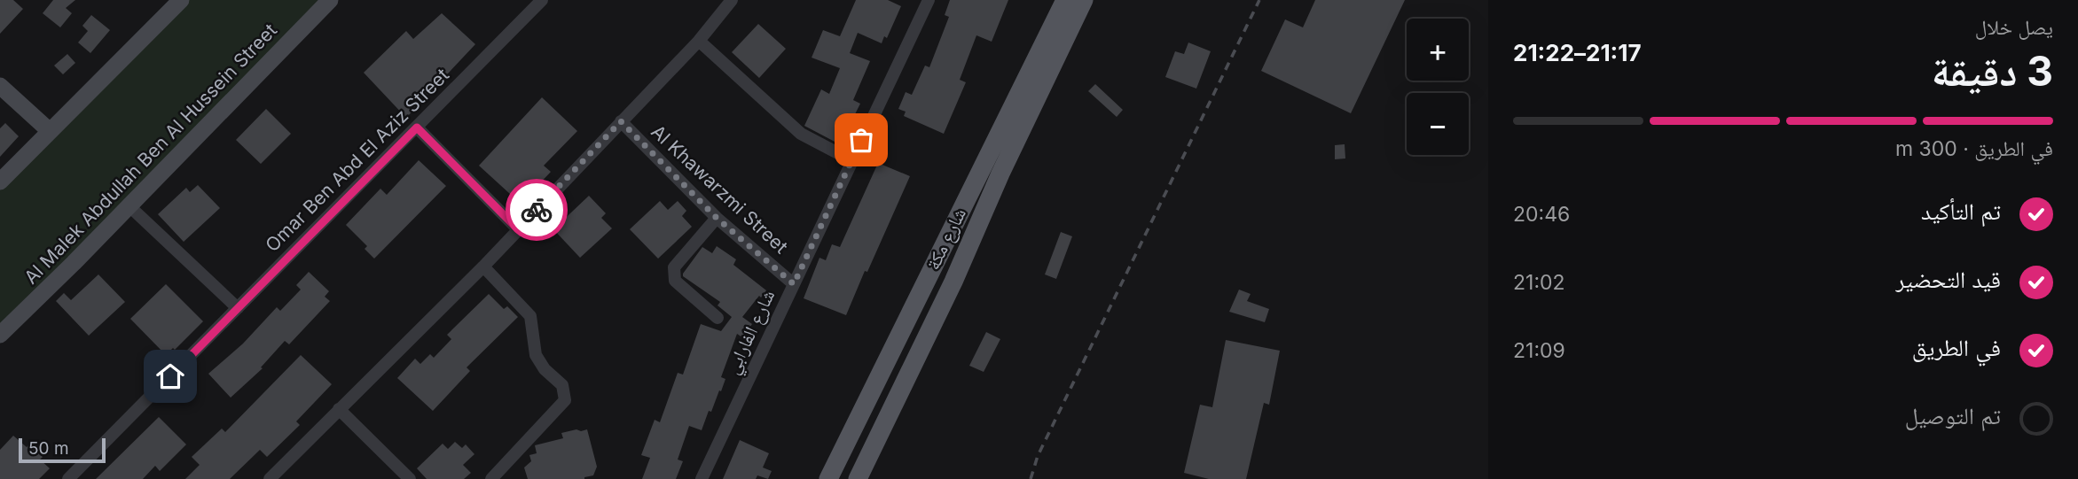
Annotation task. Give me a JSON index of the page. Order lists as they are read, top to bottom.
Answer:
{
  "streets": {
    "main road": ["Al Malek Abdullah Ben Al Hussein Street", "شارع مكة"],
    "street": ["Omar Ben Abd El Aziz Street", "Al Khawarzmi Street", "شارع الفارابي"]
  },
  "crossings": [
    ["Al Khawarzmi Street", "شارع الفارابي"]
  ],
  "scale_bar": "50 m",
  "page": {
    "heading": ["3 دقيقة", "يصل خلال", "21:17–21:22"],
    "map_buttons": ["+", "−"],
    "bar": "في الطريق · 300 m",
    "list": [
      ["تم التأكيد", "20:46"],
      ["قيد التحضير", "21:02"],
      ["في الطريق", "21:09"],
      "تم التوصيل"
    ],
    "scale": "50 m"
  }
}
